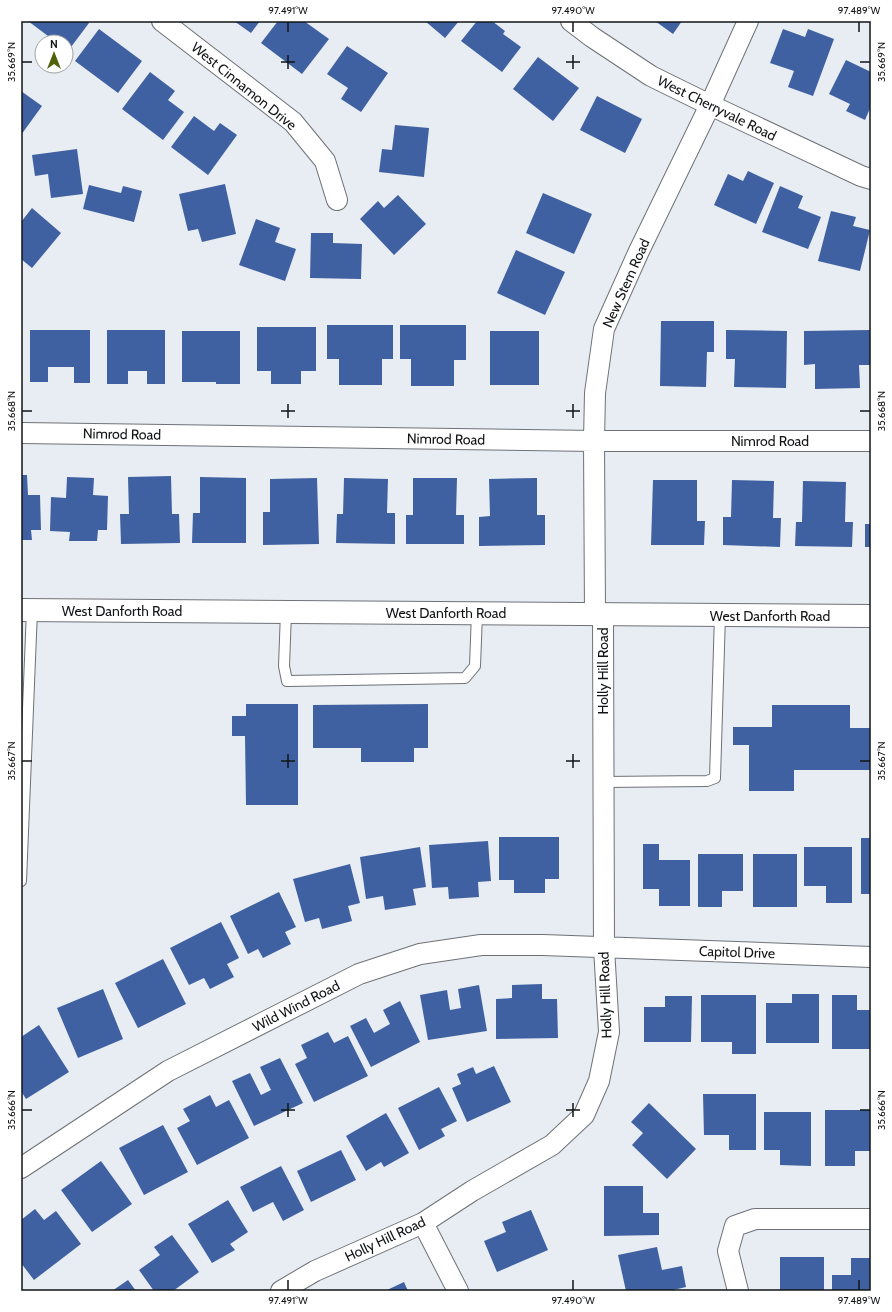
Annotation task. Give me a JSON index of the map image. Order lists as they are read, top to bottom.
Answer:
{
  "streets": {
    "main road": ["West Danforth Road"],
    "street": [
      "West Cinnamon Drive",
      "West Cherryvale Road",
      "New Stem Road",
      "Nimrod Road",
      "Holly Hill Road",
      "Capitol Drive",
      "Wild Wind Road"
    ]
  },
  "crossings": [
    ["West Cherryvale Road", "New Stem Road"],
    ["New Stem Road", "Nimrod Road"],
    ["New Stem Road", "West Danforth Road"],
    ["New Stem Road", "Holly Hill Road"],
    ["West Danforth Road", "Holly Hill Road"],
    ["Holly Hill Road", "Capitol Drive"],
    ["Holly Hill Road", "Wild Wind Road"],
    ["Capitol Drive", "Wild Wind Road"]
  ],
  "north": "top",
  "coordinates": [
    "97.491°W",
    "97.490°W",
    "97.489°W",
    "35.669°N",
    "35.668°N",
    "35.667°N",
    "35.666°N"
  ]
}
